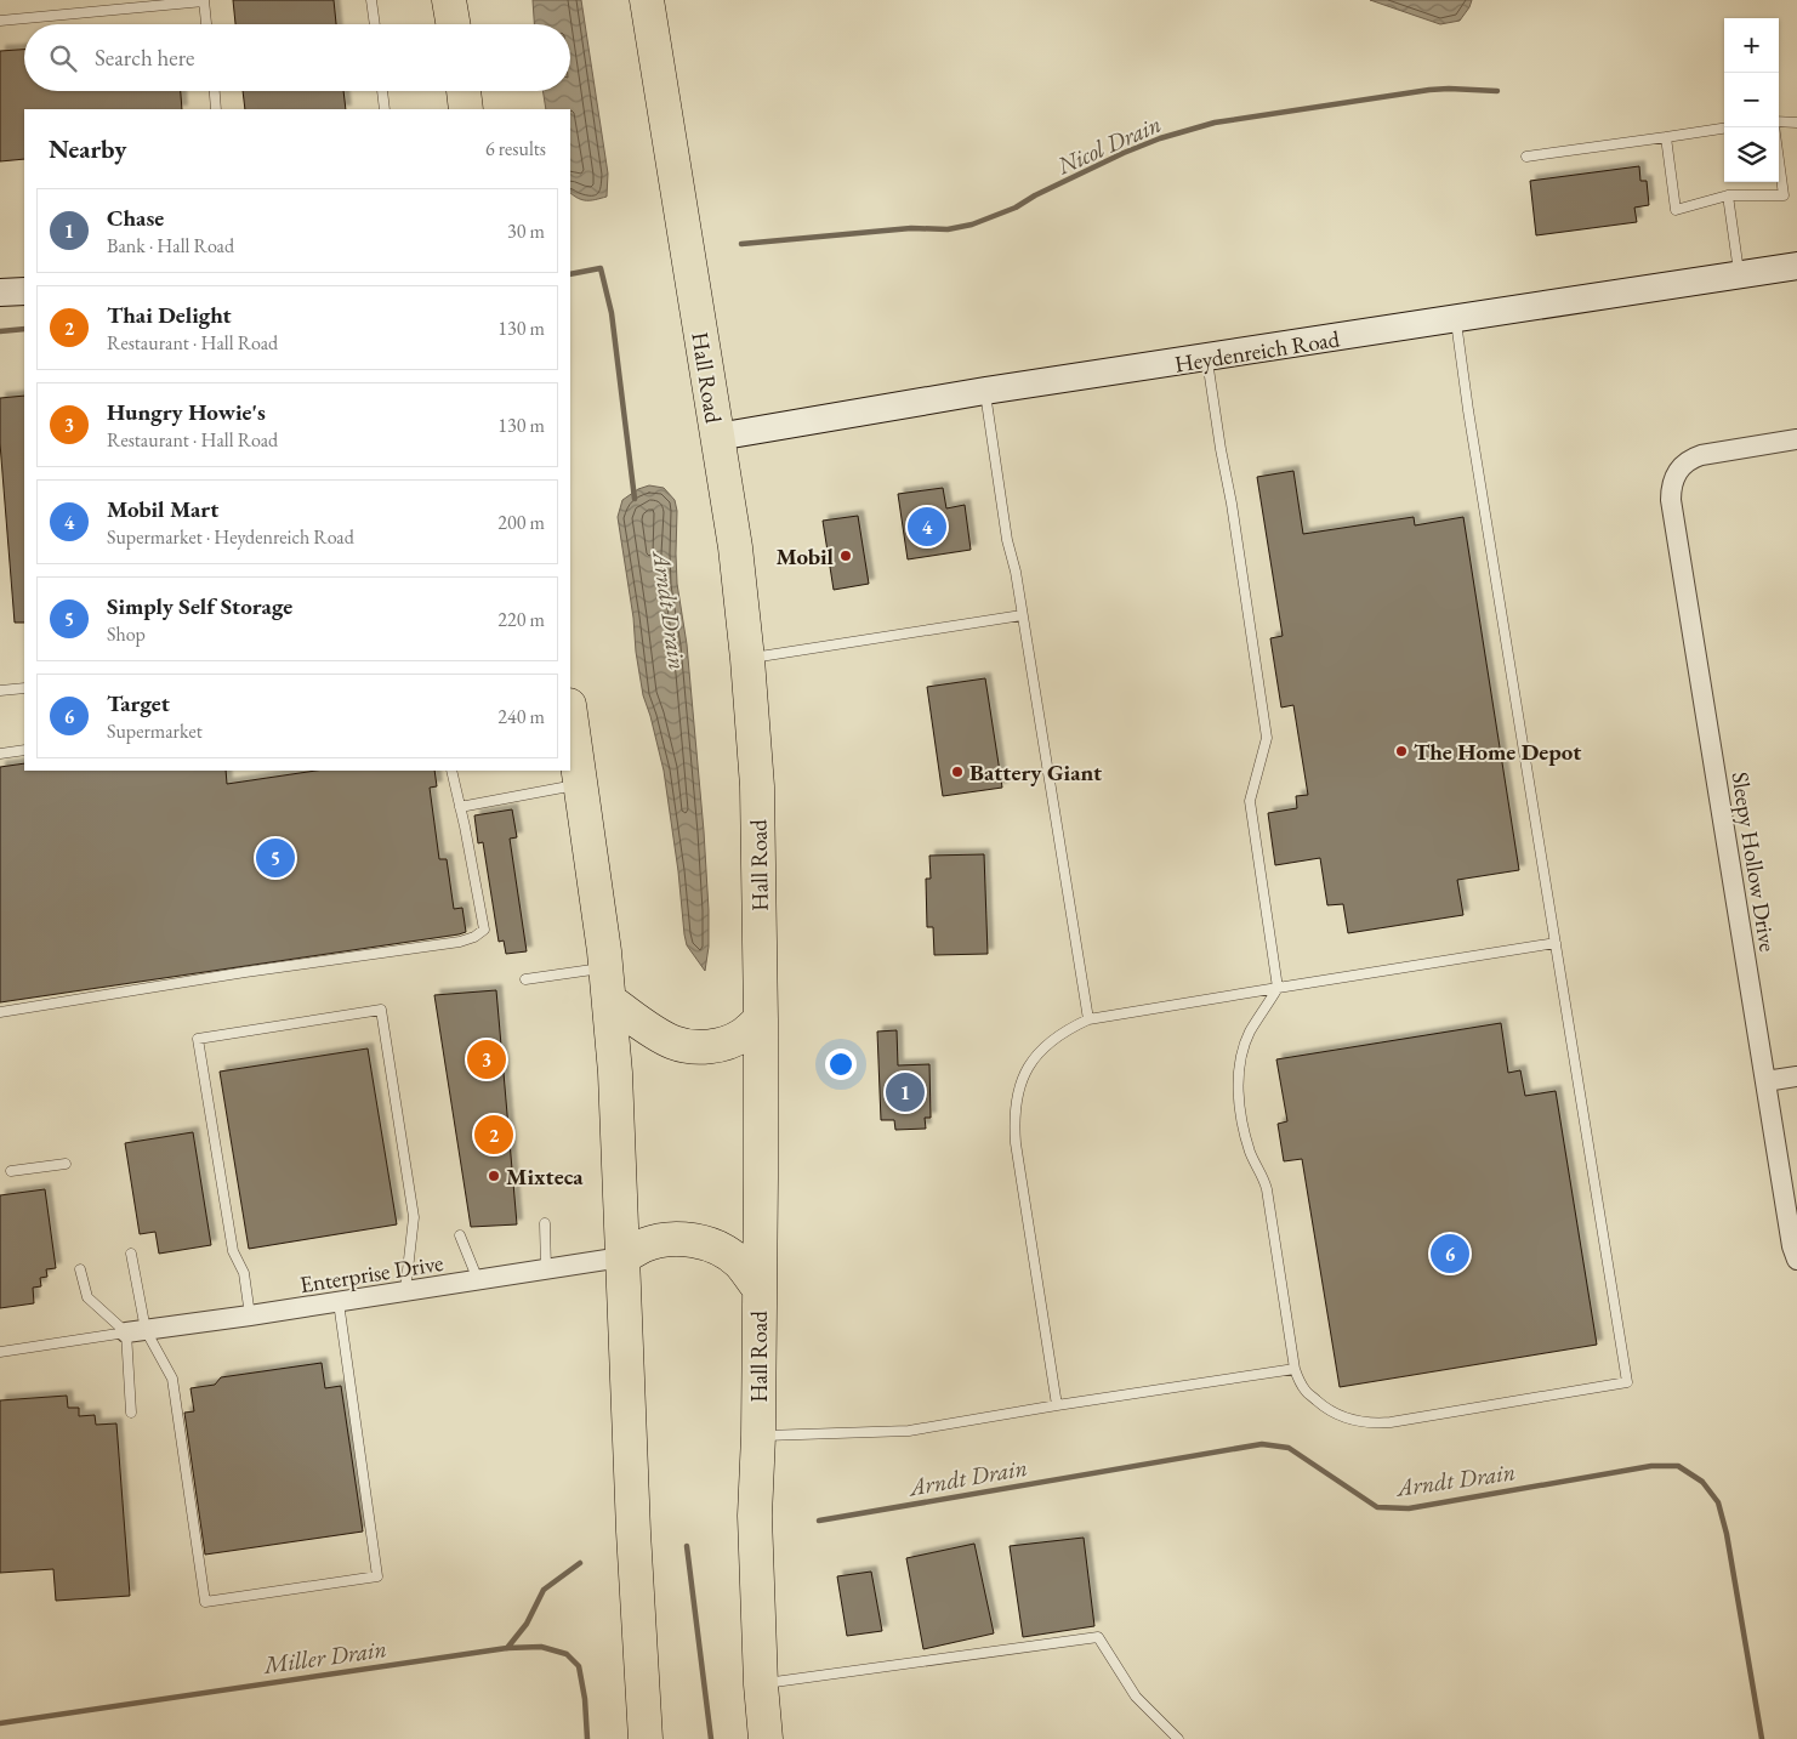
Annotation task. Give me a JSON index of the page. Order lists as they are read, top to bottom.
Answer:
{
  "streets": {
    "highway": ["Hall Road"],
    "street": ["Heydenreich Road", "Sleepy Hollow Drive", "Enterprise Drive"]
  },
  "crossings": [
    ["Heydenreich Road", "Hall Road"]
  ],
  "water": ["Nicol Drain", "Arndt Drain", "Miller Drain"],
  "places": [
    "Mobil",
    "The Home Depot",
    "Battery Giant",
    "Mixteca"
  ],
  "page": {
    "map_buttons": ["+", "−"],
    "search": "Search here",
    "heading": ["Nearby", "6 results"],
    "list": [
      {
        "mark": "1",
        "name": "Chase",
        "note": "Bank · Hall Road",
        "value": "30 m"
      },
      {
        "mark": "2",
        "name": "Thai Delight",
        "note": "Restaurant · Hall Road",
        "value": "130 m"
      },
      {
        "mark": "3",
        "name": "Hungry Howie's",
        "note": "Restaurant · Hall Road",
        "value": "130 m"
      },
      {
        "mark": "4",
        "name": "Mobil Mart",
        "note": "Supermarket · Heydenreich Road",
        "value": "200 m"
      },
      {
        "mark": "5",
        "name": "Simply Self Storage",
        "note": "Shop",
        "value": "220 m"
      },
      {
        "mark": "6",
        "name": "Target",
        "note": "Supermarket",
        "value": "240 m"
      }
    ],
    "pins": [
      "4",
      "5",
      "3",
      "1",
      "2",
      "6"
    ]
  }
}
